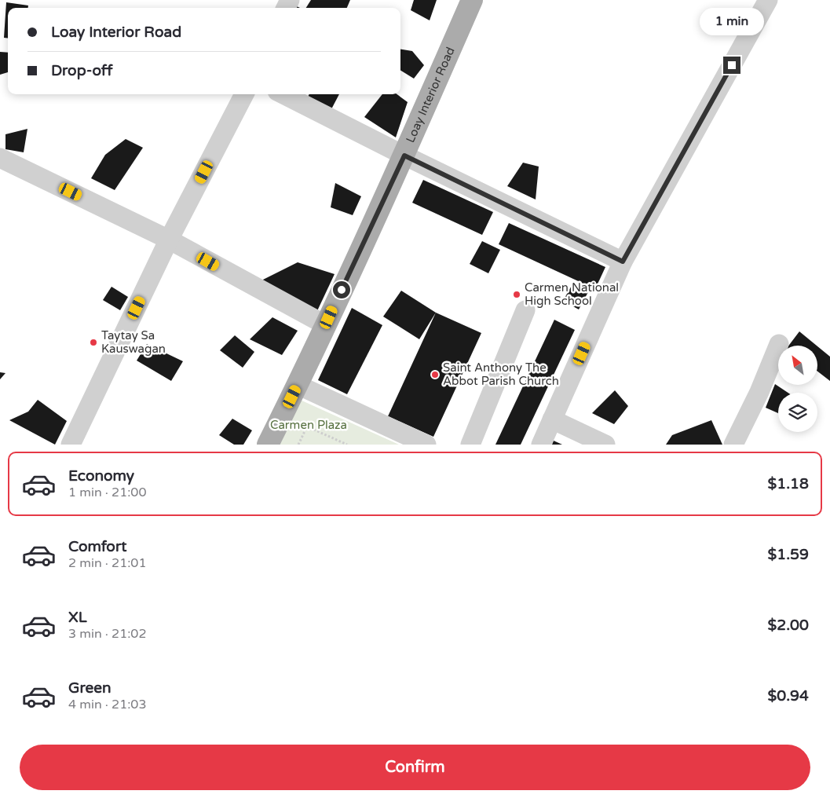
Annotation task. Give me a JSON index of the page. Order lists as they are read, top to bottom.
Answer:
{
  "streets": {
    "main road": ["Loay Interior Road"]
  },
  "parks": ["Carmen Plaza"],
  "places": ["Carmen National High School", "Taytay Sa Kauswagan", "Saint Anthony The Abbot Parish Church"],
  "north": "top left",
  "page": {
    "bubble": "1 min",
    "banner": ["Loay Interior Road", "Drop-off"],
    "list": [
      {
        "name": "Economy",
        "note": "1 min · 21:00",
        "value": "$1.18"
      },
      {
        "name": "Comfort",
        "note": "2 min · 21:01",
        "value": "$1.59"
      },
      {
        "name": "XL",
        "note": "3 min · 21:02",
        "value": "$2.00"
      },
      {
        "name": "Green",
        "note": "4 min · 21:03",
        "value": "$0.94"
      }
    ],
    "buttons": "Confirm"
  }
}
